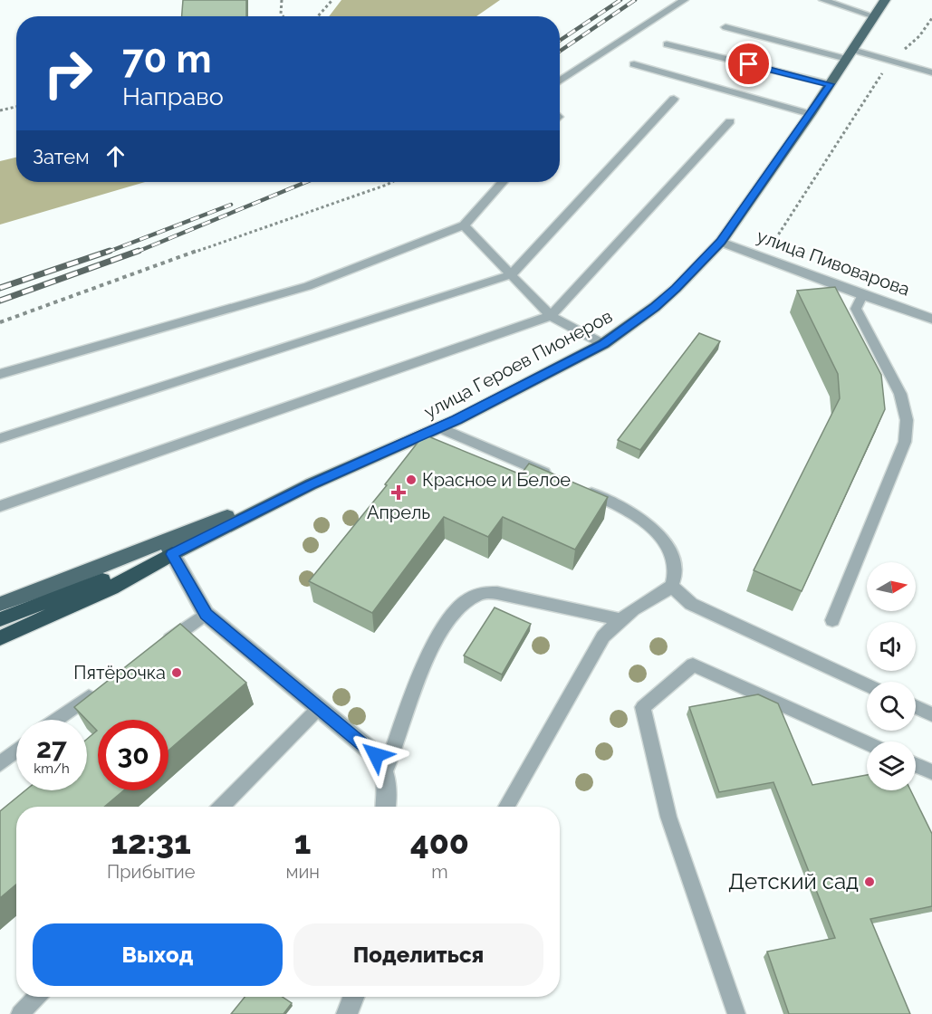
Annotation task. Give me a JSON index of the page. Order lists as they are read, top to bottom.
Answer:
{
  "streets": {
    "main road": ["улица Героев Пионеров"],
    "street": ["улица Пивоварова"]
  },
  "crossings": [
    ["улица Пивоварова", "улица Героев Пионеров"]
  ],
  "places": {
    "other": ["Красное и Белое", "Пятёрочка", "Детский сад"],
    "health": ["Апрель"]
  },
  "north": "right",
  "page": {
    "turn": ["70 m", "Направо"],
    "then": "Затем",
    "speed": "27 km/h",
    "limit": "30",
    "eta": [
      "12:31",
      "Прибытие",
      "1",
      "мин",
      "400",
      "m"
    ],
    "buttons": ["Выход", "Поделиться"]
  }
}
